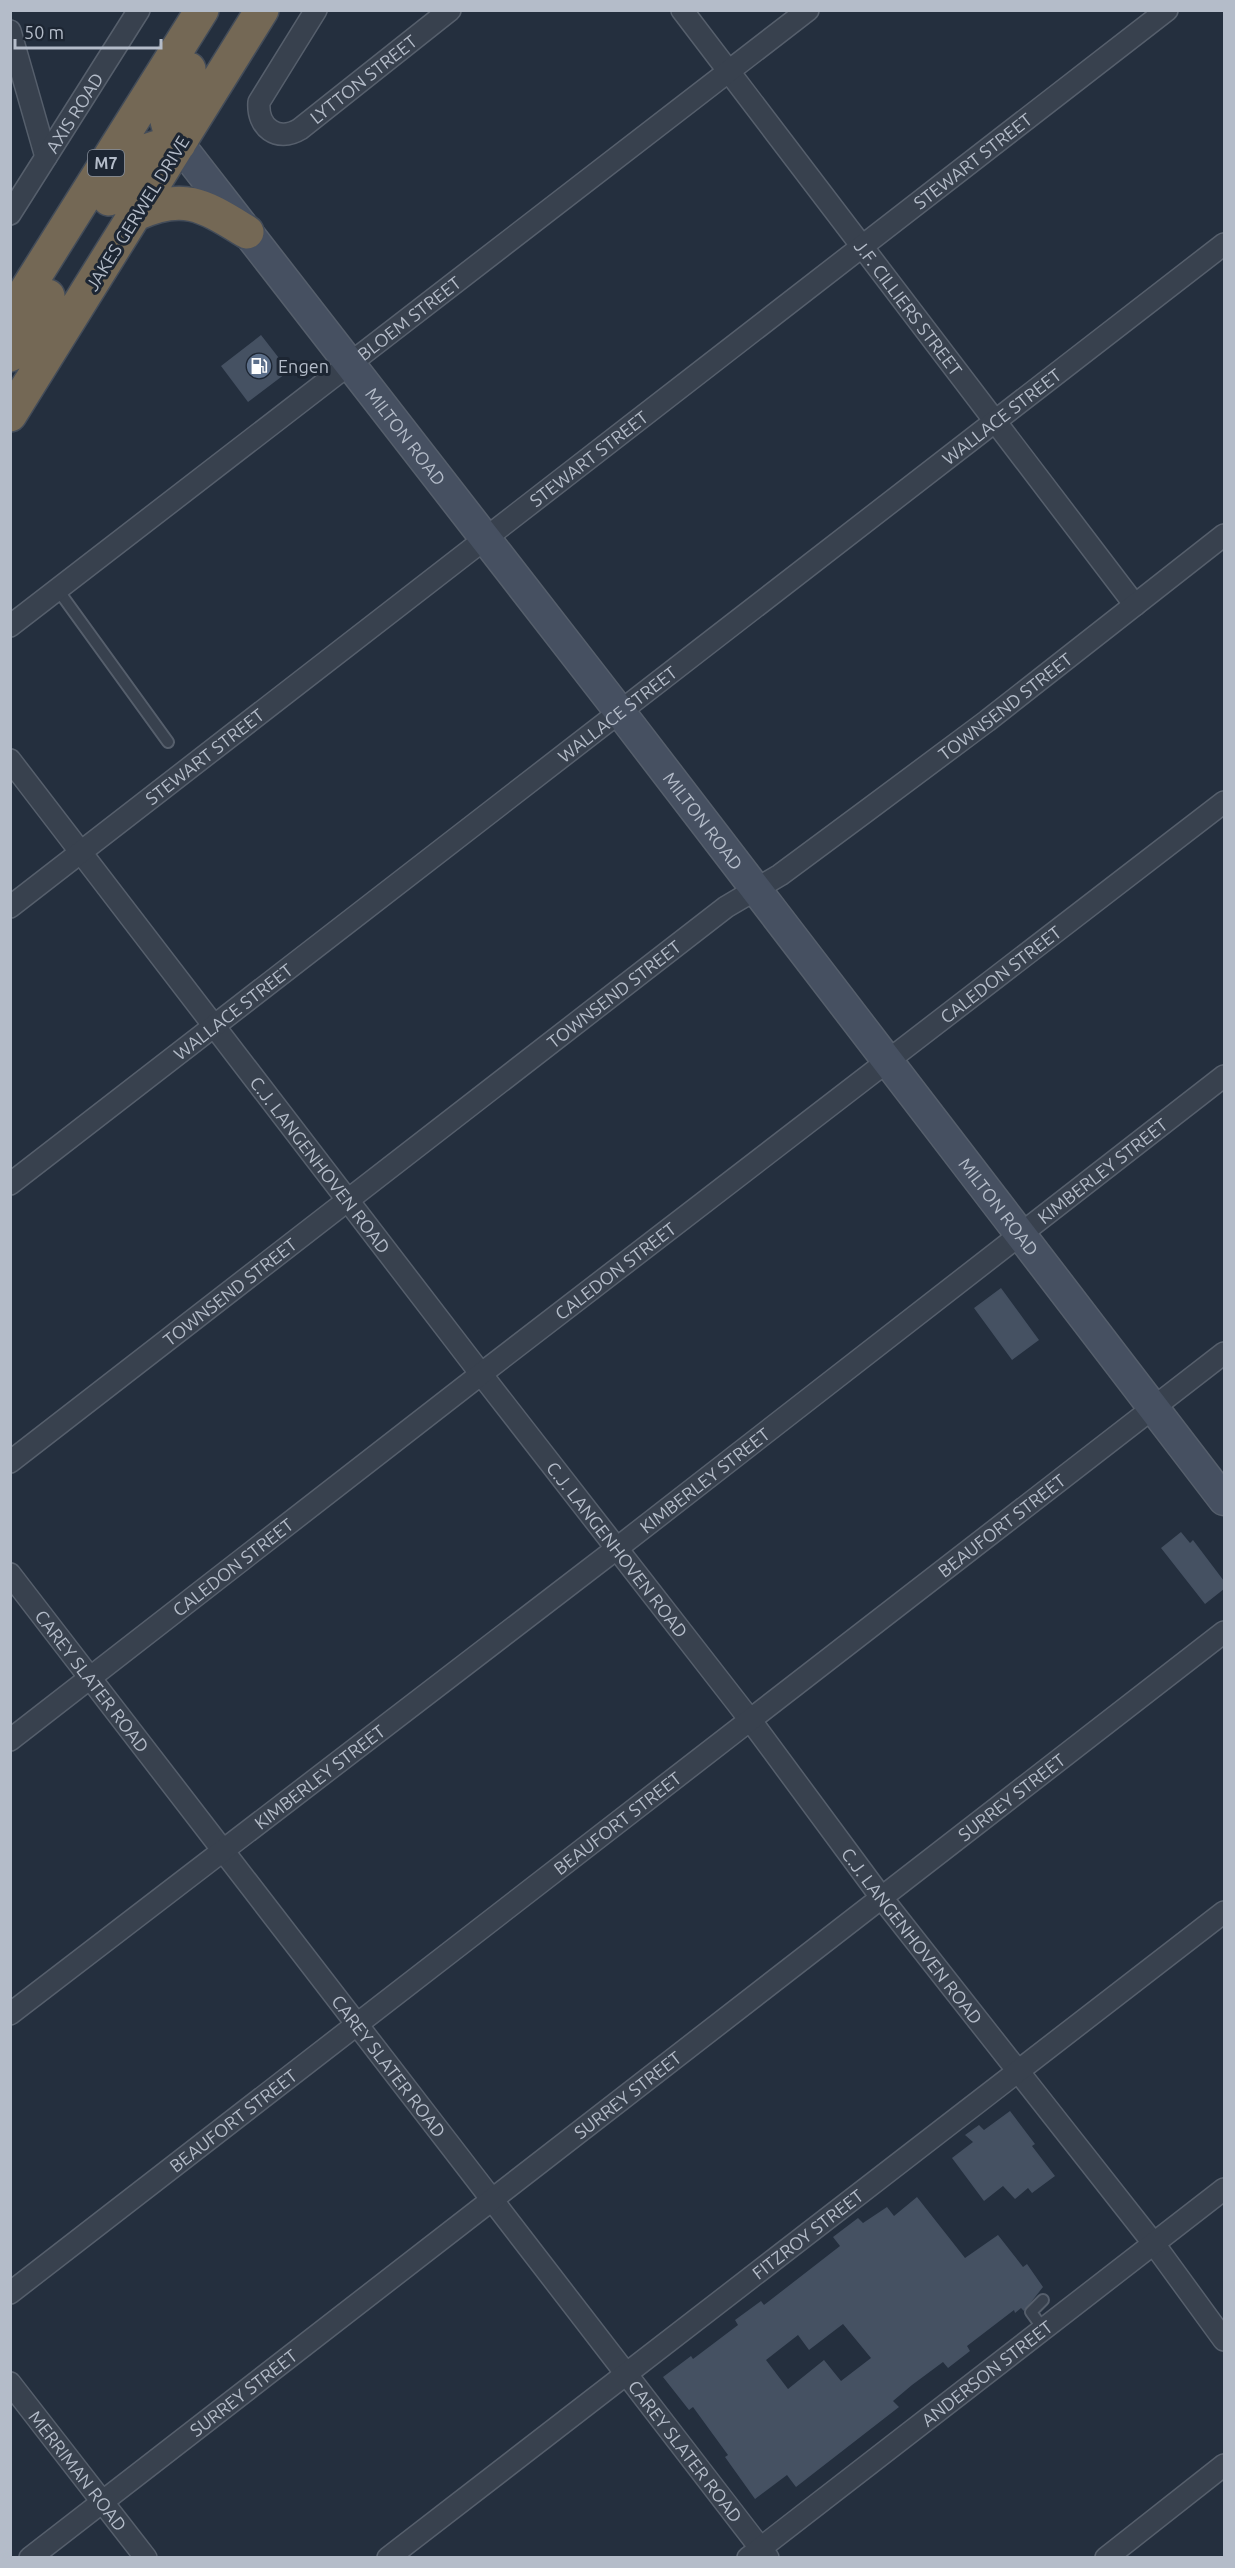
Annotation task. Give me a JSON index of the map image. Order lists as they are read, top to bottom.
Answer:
{
  "streets": {
    "highway": ["M7", "JAKES GERWEL DRIVE"],
    "street": [
      "LYTTON STREET",
      "AXIS ROAD",
      "STEWART STREET",
      "J.F. CILLIERS STREET",
      "BLOEM STREET",
      "WALLACE STREET",
      "MILTON ROAD",
      "TOWNSEND STREET",
      "CALEDON STREET",
      "C.J. LANGENHOVEN ROAD",
      "KIMBERLEY STREET",
      "BEAUFORT STREET",
      "CAREY SLATER ROAD",
      "SURREY STREET",
      "FITZROY STREET",
      "ANDERSON STREET",
      "MERRIMAN ROAD"
    ]
  },
  "crossings": [
    ["STEWART STREET", "J.F. CILLIERS STREET"],
    ["STEWART STREET", "MILTON ROAD"],
    ["STEWART STREET", "C.J. LANGENHOVEN ROAD"],
    ["JAKES GERWEL DRIVE", "MILTON ROAD"],
    ["J.F. CILLIERS STREET", "BLOEM STREET"],
    ["J.F. CILLIERS STREET", "WALLACE STREET"],
    ["J.F. CILLIERS STREET", "TOWNSEND STREET"],
    ["BLOEM STREET", "MILTON ROAD"],
    ["WALLACE STREET", "MILTON ROAD"],
    ["WALLACE STREET", "C.J. LANGENHOVEN ROAD"],
    ["MILTON ROAD", "TOWNSEND STREET"],
    ["MILTON ROAD", "CALEDON STREET"],
    ["MILTON ROAD", "KIMBERLEY STREET"],
    ["MILTON ROAD", "BEAUFORT STREET"],
    ["TOWNSEND STREET", "C.J. LANGENHOVEN ROAD"],
    ["CALEDON STREET", "C.J. LANGENHOVEN ROAD"],
    ["CALEDON STREET", "CAREY SLATER ROAD"],
    ["C.J. LANGENHOVEN ROAD", "KIMBERLEY STREET"],
    ["C.J. LANGENHOVEN ROAD", "BEAUFORT STREET"],
    ["C.J. LANGENHOVEN ROAD", "SURREY STREET"],
    ["C.J. LANGENHOVEN ROAD", "FITZROY STREET"],
    ["C.J. LANGENHOVEN ROAD", "ANDERSON STREET"],
    ["KIMBERLEY STREET", "CAREY SLATER ROAD"],
    ["BEAUFORT STREET", "CAREY SLATER ROAD"],
    ["CAREY SLATER ROAD", "SURREY STREET"],
    ["CAREY SLATER ROAD", "FITZROY STREET"],
    ["CAREY SLATER ROAD", "ANDERSON STREET"],
    ["SURREY STREET", "MERRIMAN ROAD"]
  ],
  "places": {
    "fuel station": ["Engen"]
  },
  "scale_bar": "50 m"
}
